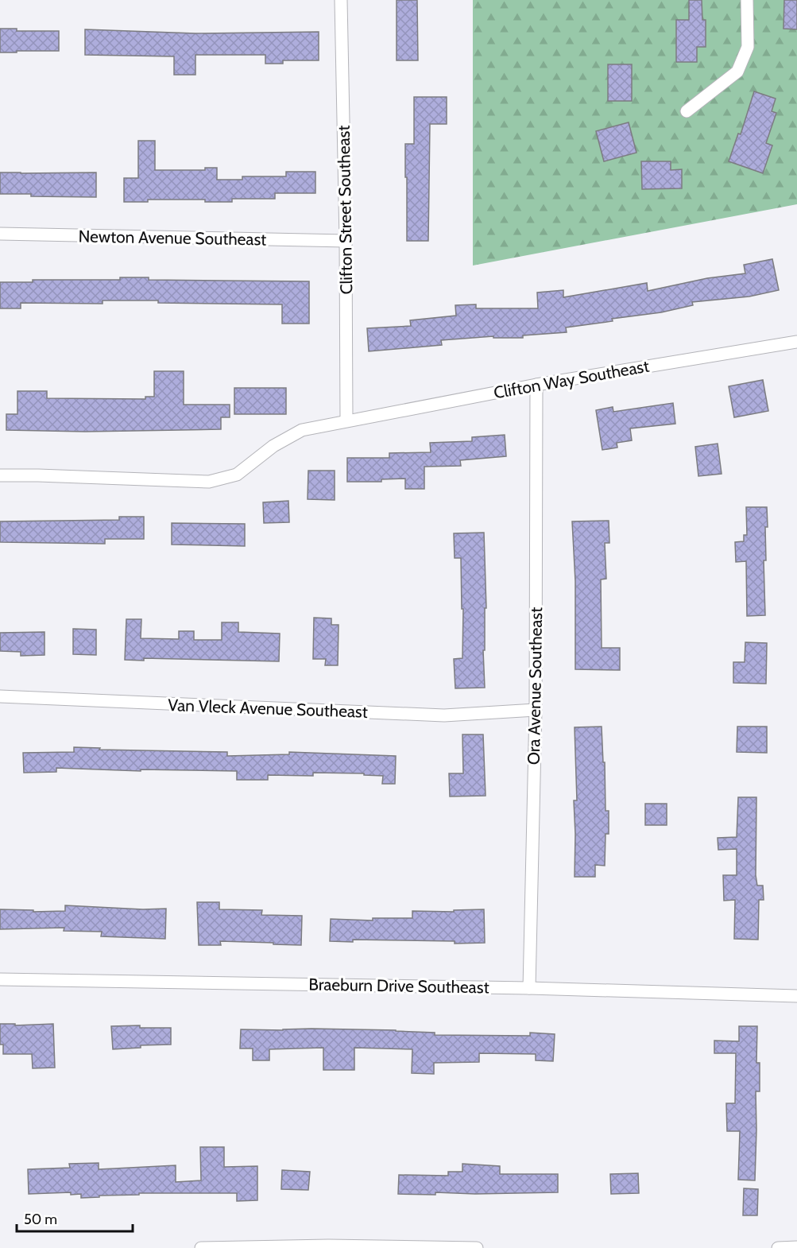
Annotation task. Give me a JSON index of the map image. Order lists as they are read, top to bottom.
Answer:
{
  "streets": {
    "street": [
      "Clifton Street Southeast",
      "Newton Avenue Southeast",
      "Clifton Way Southeast",
      "Ora Avenue Southeast",
      "Van Vleck Avenue Southeast",
      "Braeburn Drive Southeast"
    ]
  },
  "crossings": [
    ["Clifton Street Southeast", "Newton Avenue Southeast"],
    ["Clifton Street Southeast", "Clifton Way Southeast"],
    ["Clifton Way Southeast", "Ora Avenue Southeast"],
    ["Ora Avenue Southeast", "Van Vleck Avenue Southeast"],
    ["Ora Avenue Southeast", "Braeburn Drive Southeast"]
  ],
  "scale_bar": "50 m"
}
